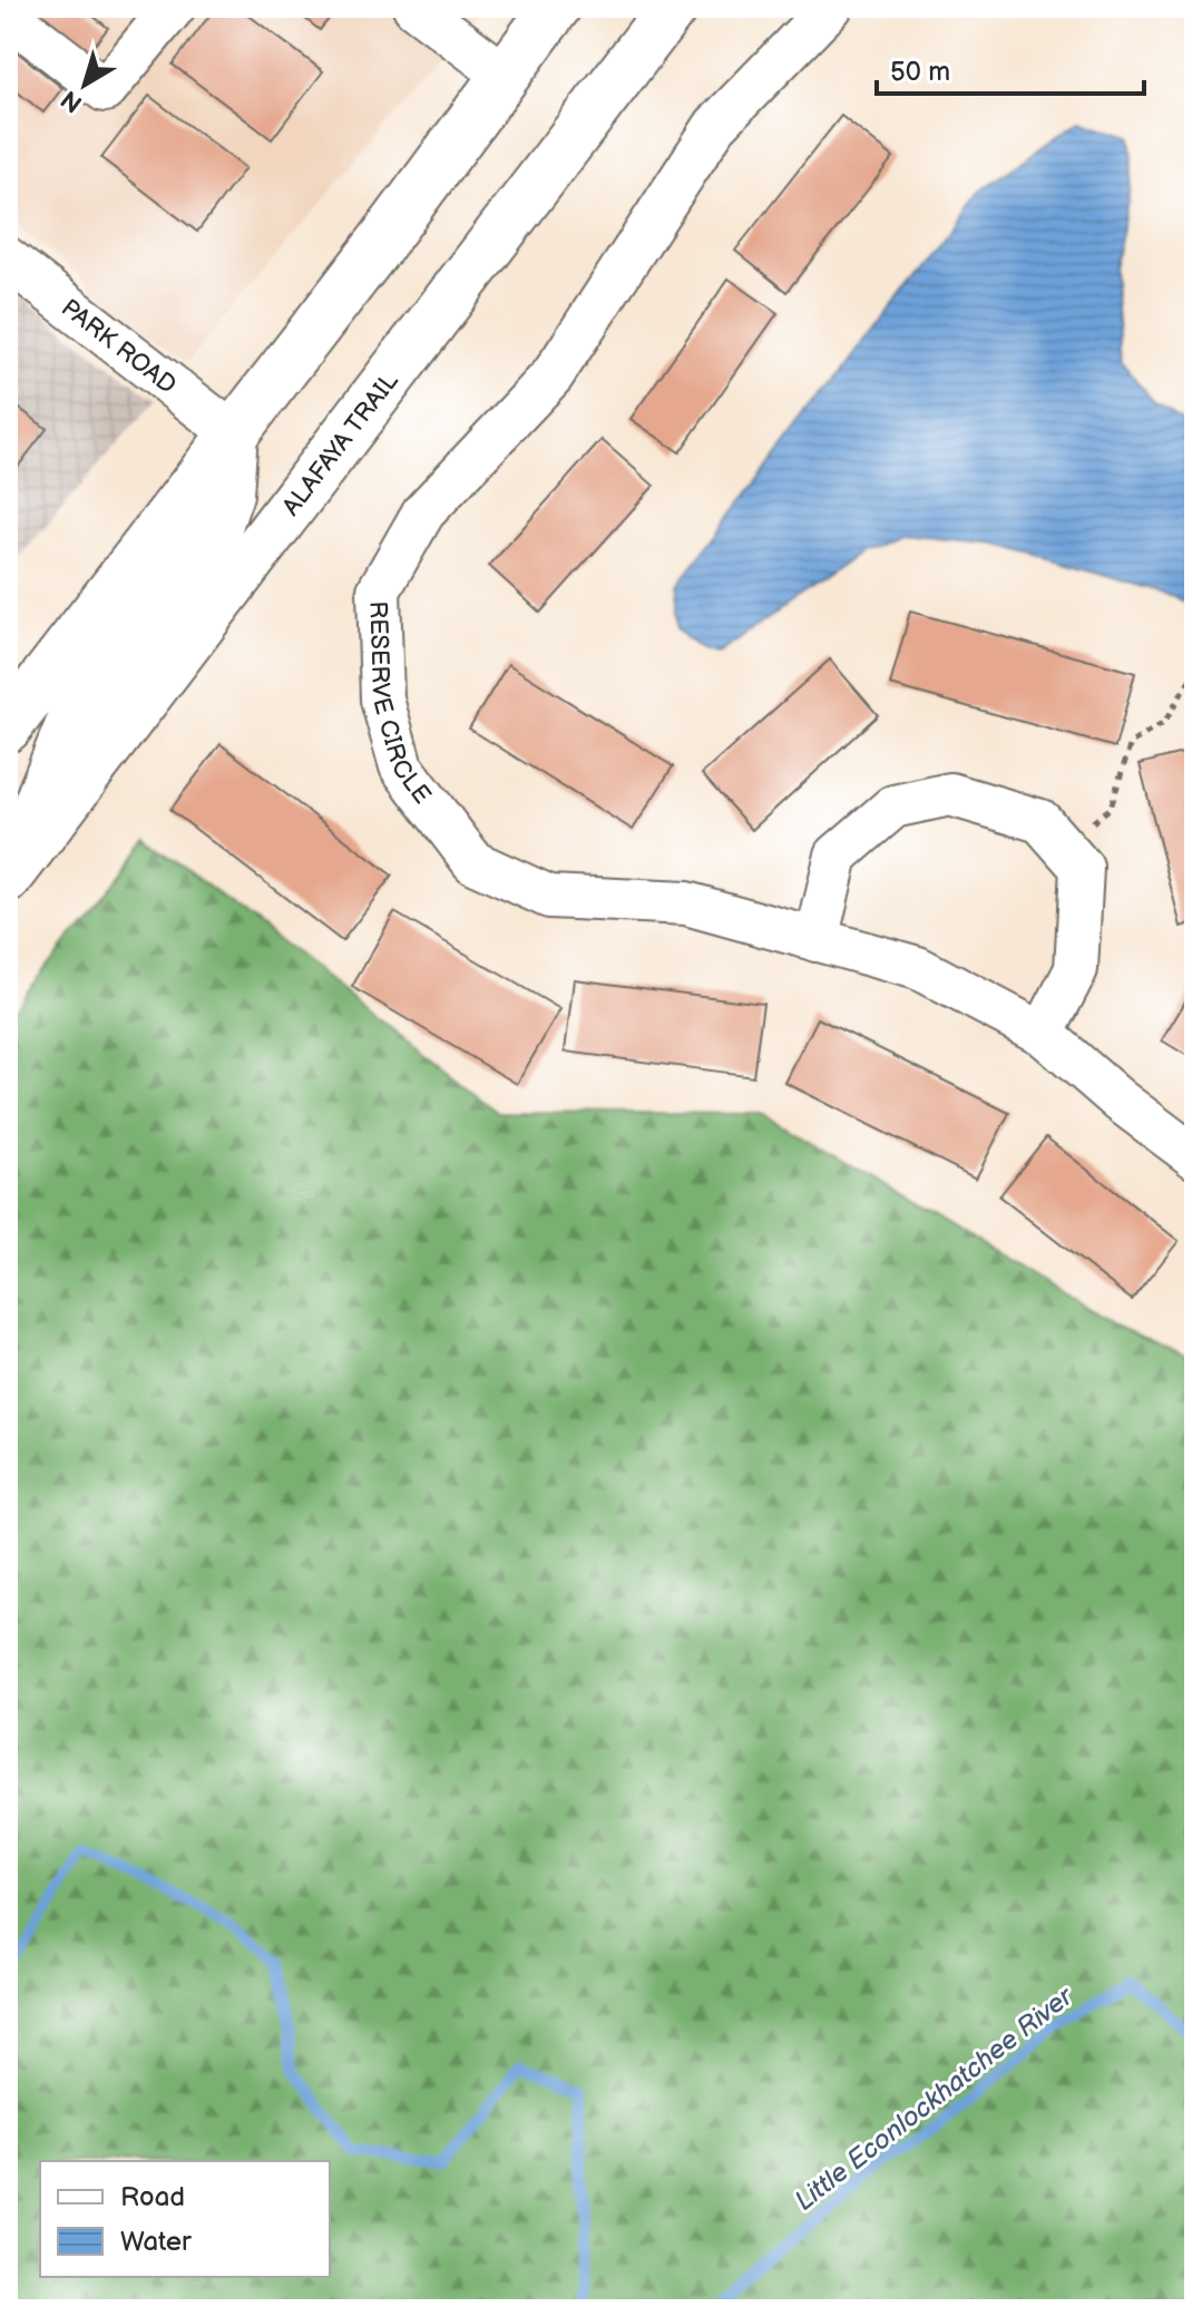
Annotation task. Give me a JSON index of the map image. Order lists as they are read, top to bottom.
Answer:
{
  "streets": {
    "main road": ["ALAFAYA TRAIL"],
    "street": ["PARK ROAD", "RESERVE CIRCLE"]
  },
  "water": ["Little Econlockhatchee River"],
  "legend": ["Road", "Water"],
  "scale_bar": "50 m",
  "north": "bottom left"
}
